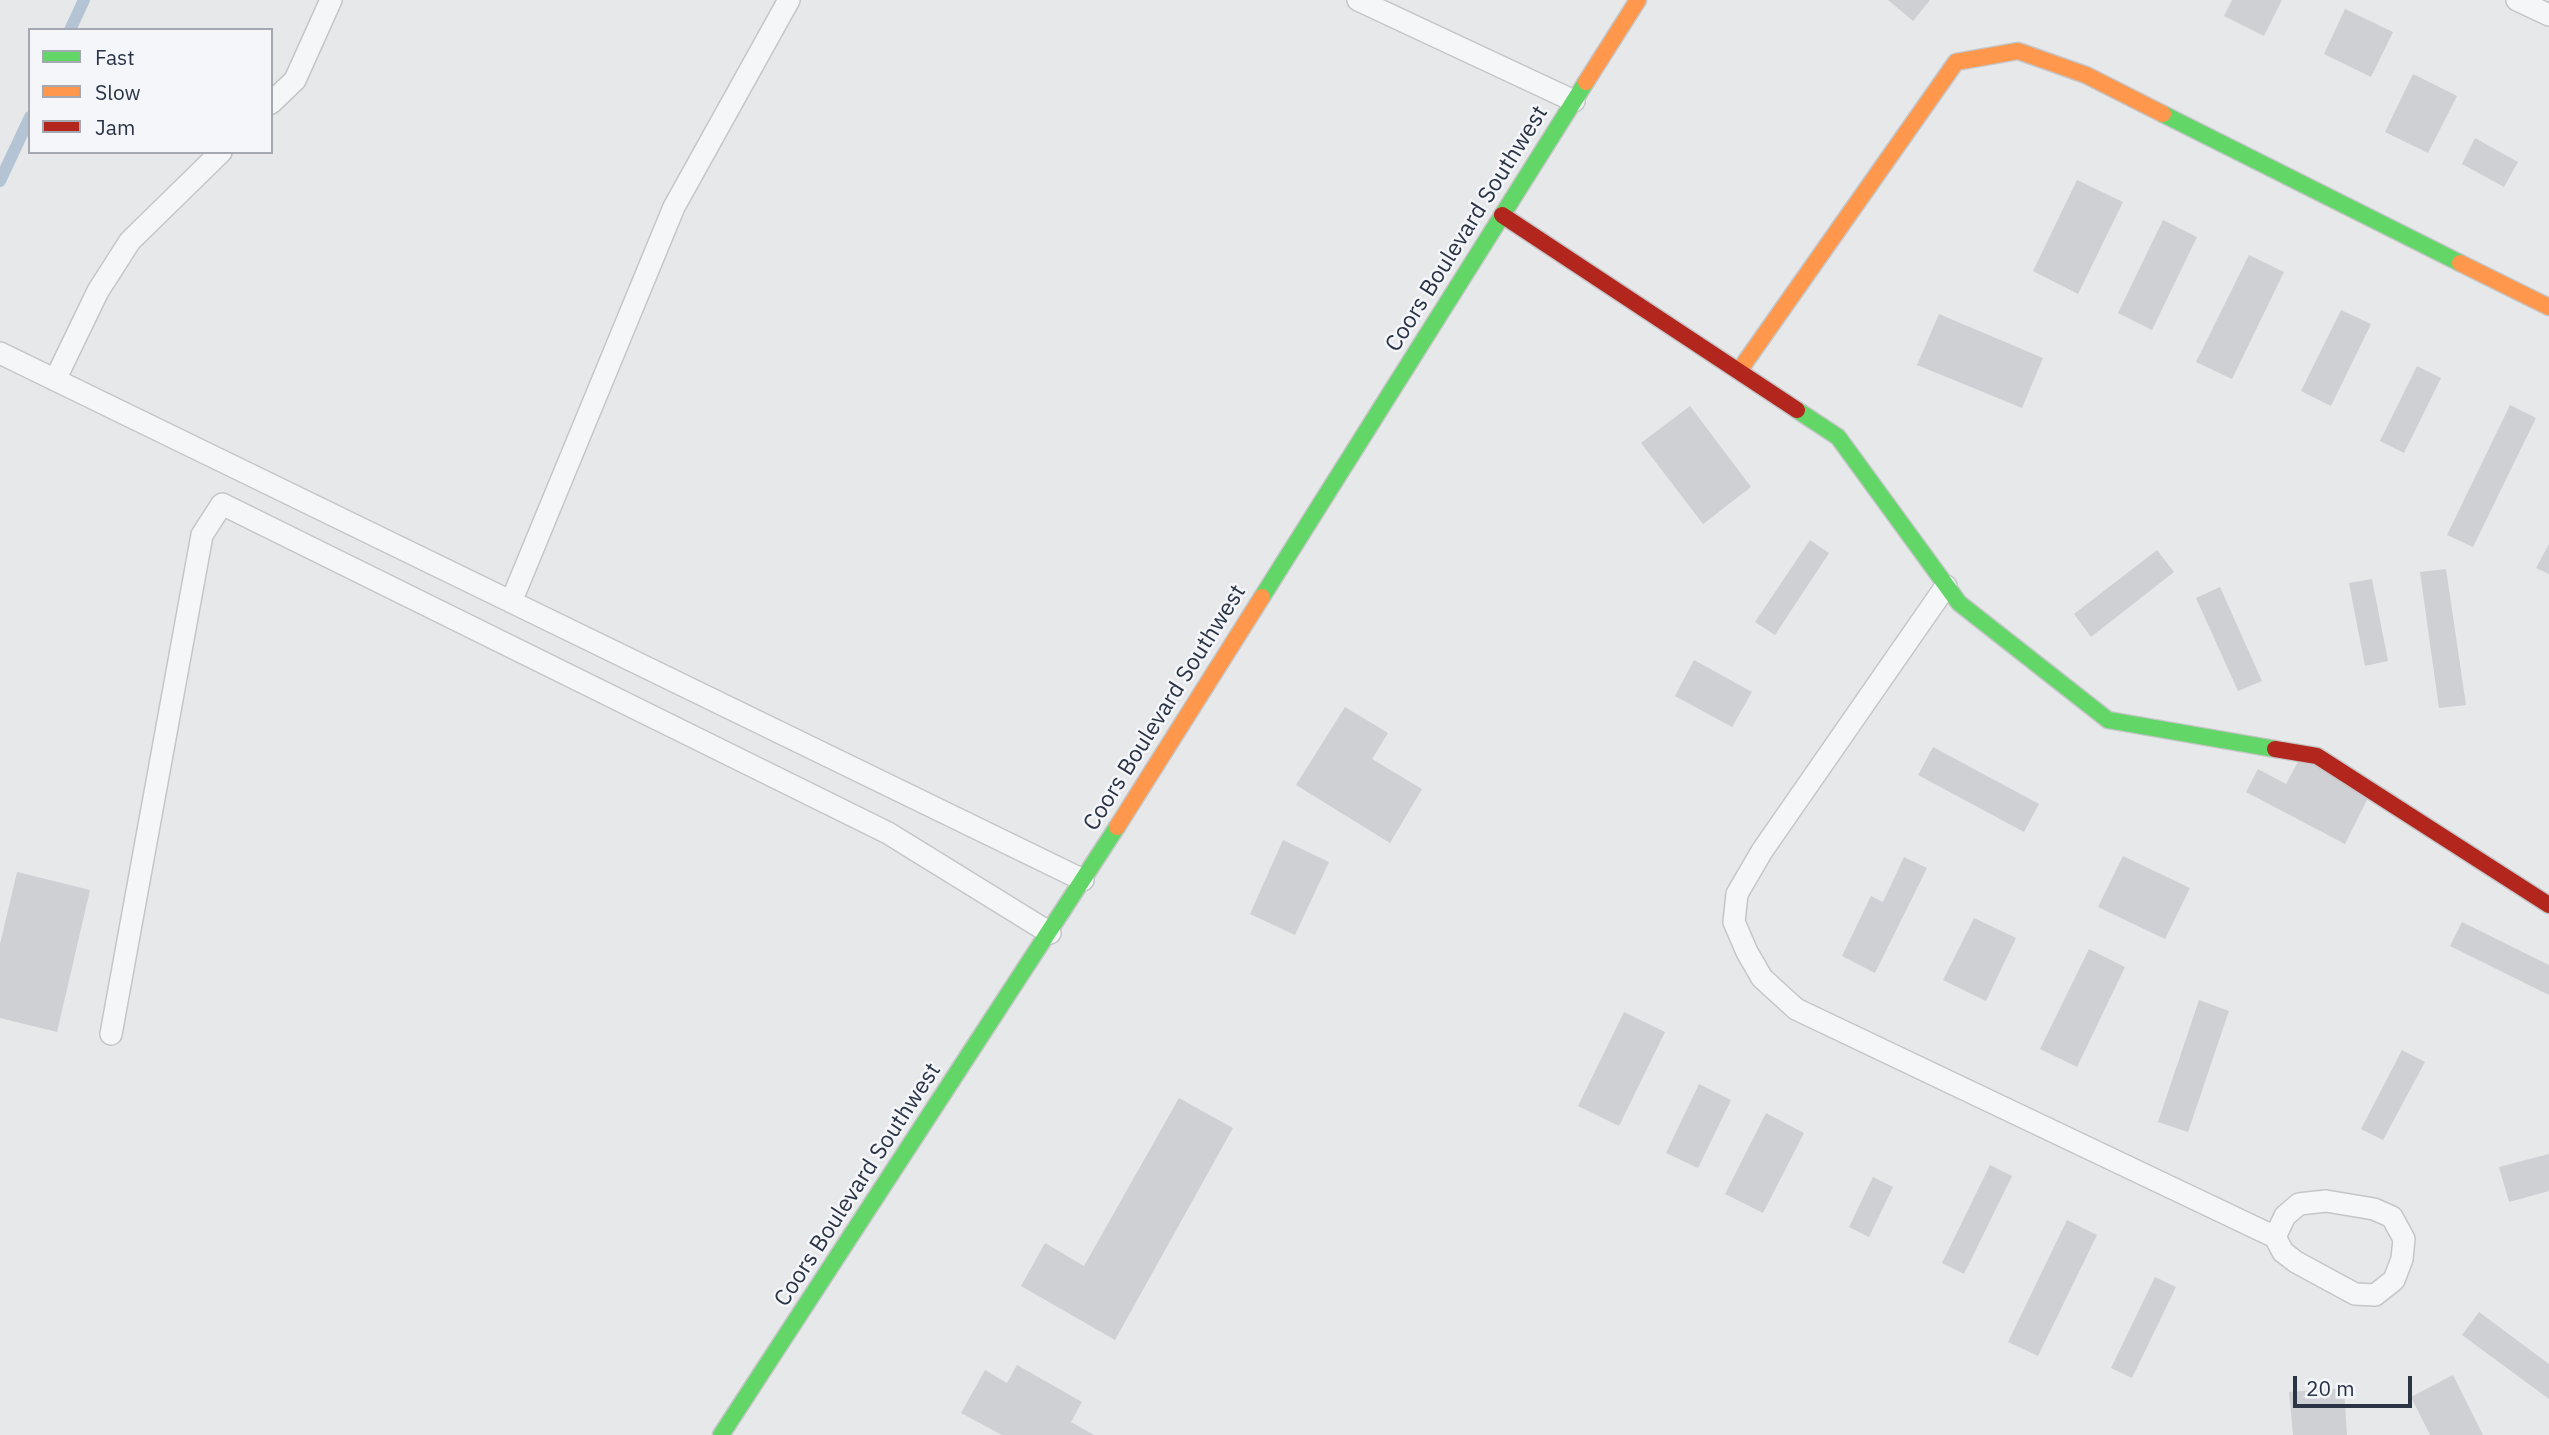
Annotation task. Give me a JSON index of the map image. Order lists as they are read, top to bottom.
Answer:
{
  "streets": {
    "street": ["Coors Boulevard Southwest"]
  },
  "legend": ["Fast", "Slow", "Jam"],
  "scale_bar": "20 m"
}
